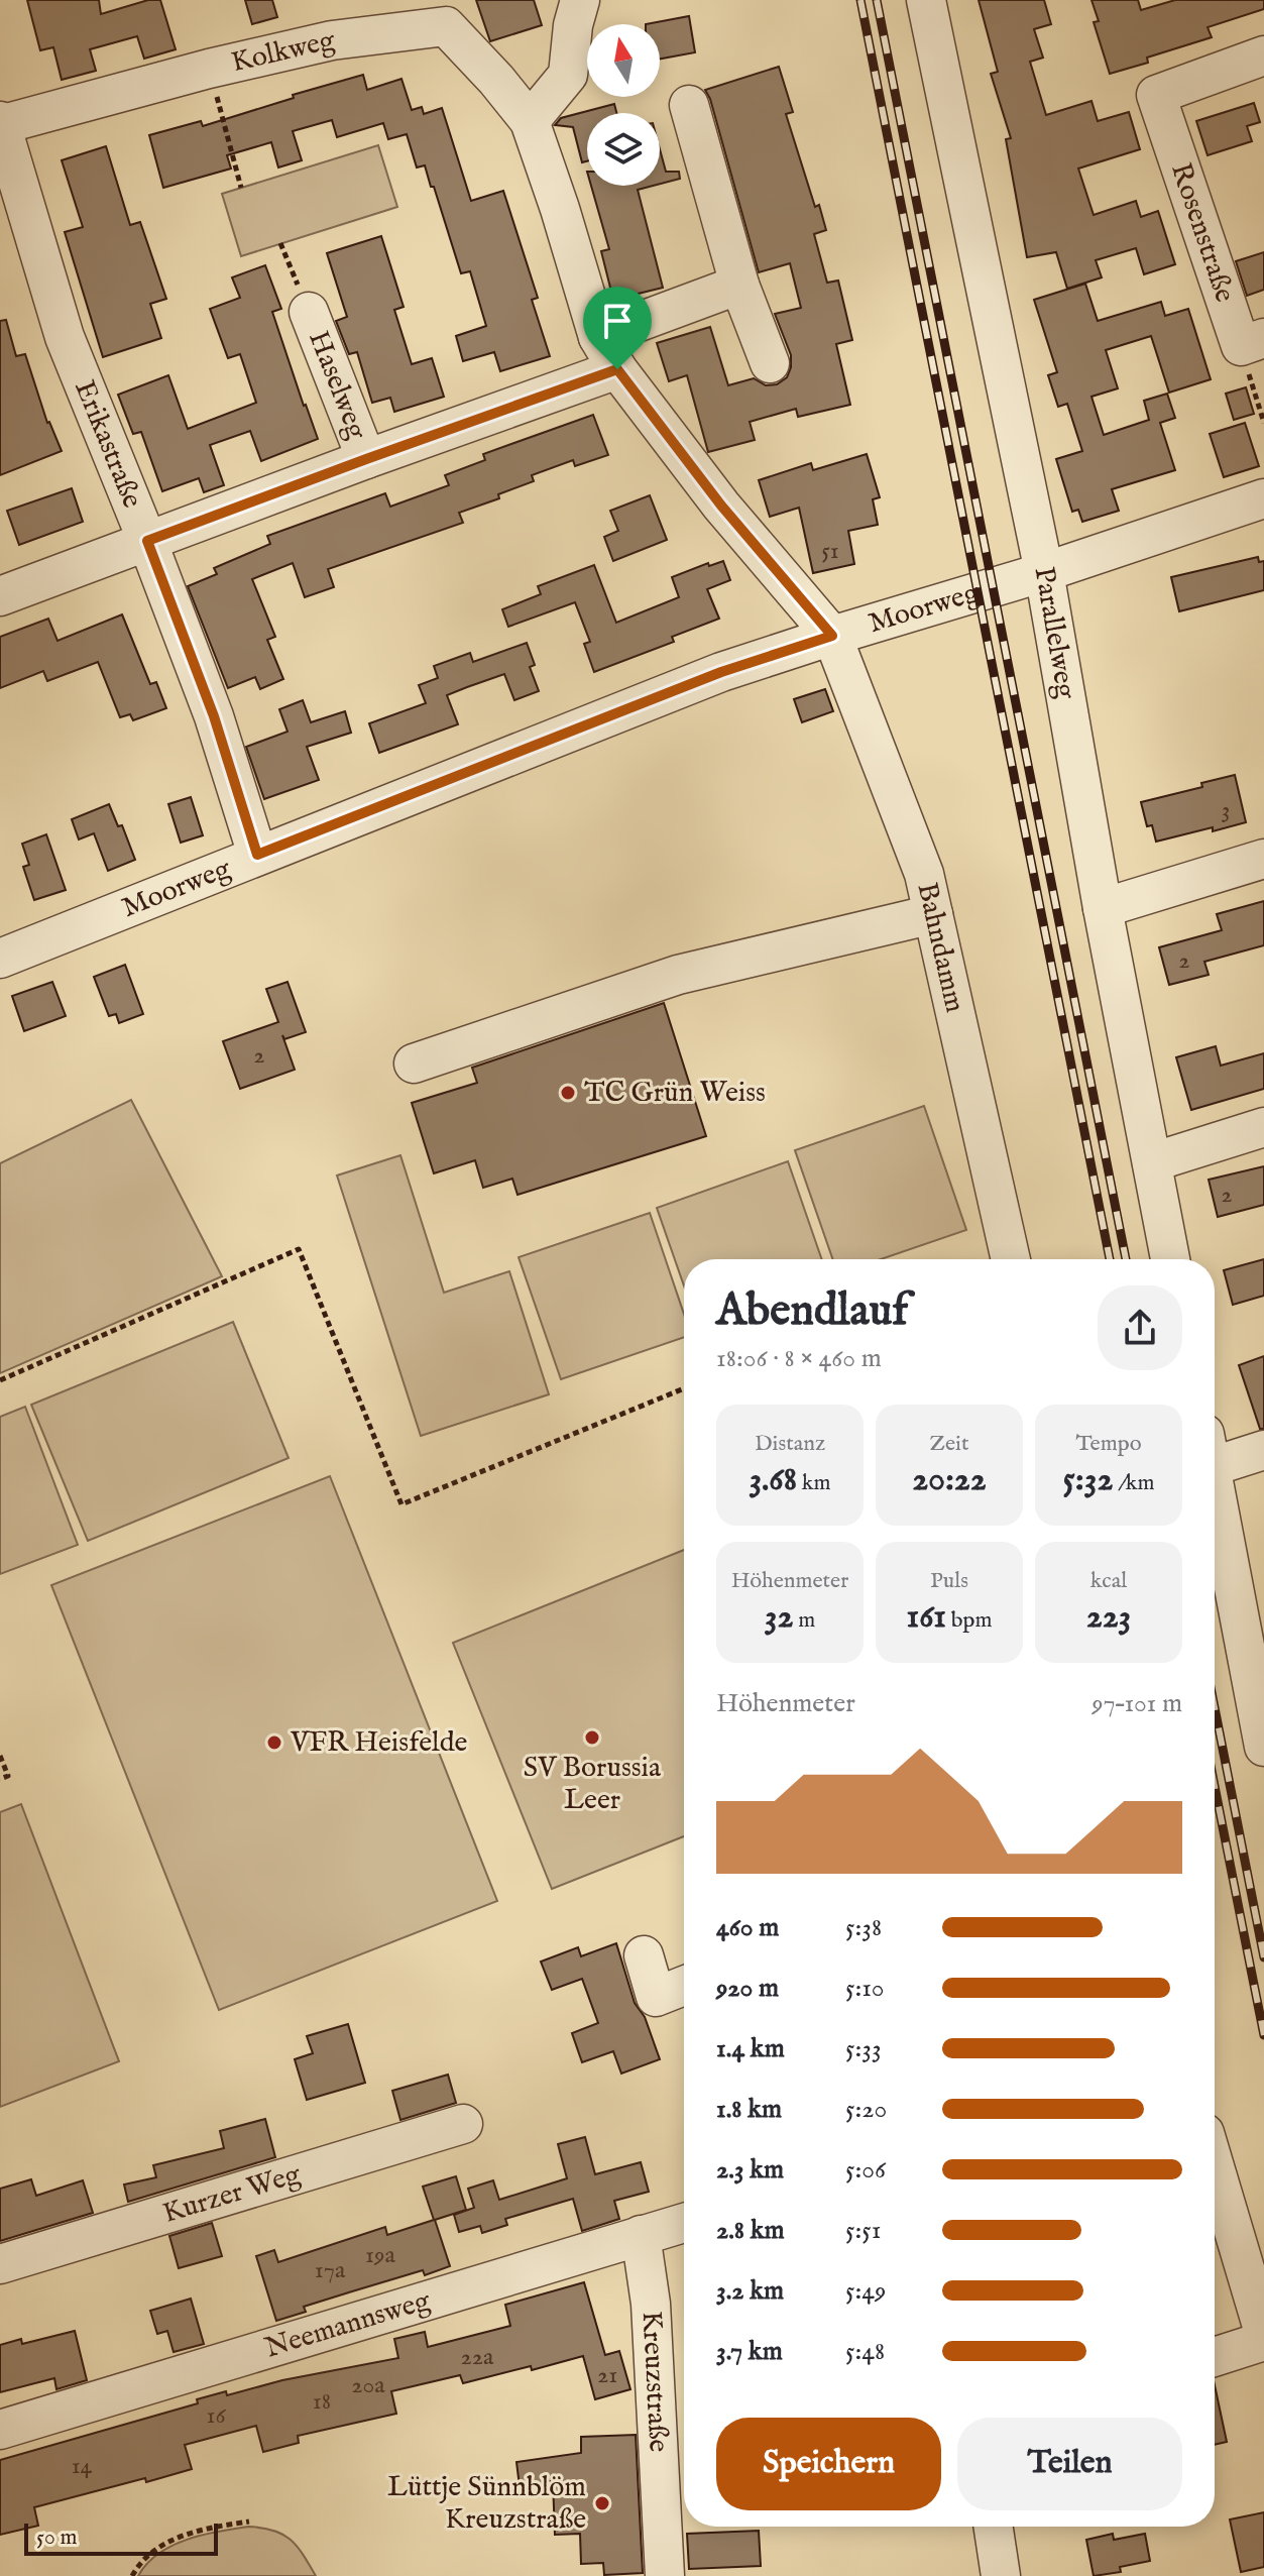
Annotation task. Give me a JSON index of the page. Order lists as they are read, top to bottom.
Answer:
{
  "streets": {
    "street": [
      "Kolkweg",
      "Rosenstraße",
      "Haselweg",
      "Erikastraße",
      "Moorweg",
      "Parallelweg",
      "Bahndamm",
      "Kurzer Weg",
      "Neemannsweg",
      "Kreuzstraße"
    ]
  },
  "crossings": [
    ["Kolkweg", "Haselweg"],
    ["Kolkweg", "Erikastraße"],
    ["Kolkweg", "Moorweg"],
    ["Kolkweg", "Bahndamm"],
    ["Haselweg", "Erikastraße"],
    ["Erikastraße", "Moorweg"],
    ["Moorweg", "Parallelweg"],
    ["Moorweg", "Bahndamm"],
    ["Neemannsweg", "Kreuzstraße"]
  ],
  "places": [
    "TC Grün Weiss",
    "SV Borussia Leer",
    "VFR Heisfelde",
    "Lüttje Sünnblöm Kreuzstraße"
  ],
  "house_numbers": [
    "51",
    "3",
    "2",
    "2",
    "2",
    "19a",
    "17a",
    "22a",
    "21",
    "20a",
    "18",
    "16",
    "14"
  ],
  "scale_bar": "50 m",
  "north": "top",
  "page": {
    "heading": ["Abendlauf", "18:06 · 8 × 460 m"],
    "stats": [
      ["Distanz", "3.68 km"],
      ["Zeit", "20:22"],
      ["Tempo", "5:32 /km"],
      ["Höhenmeter", "32 m"],
      ["Puls", "161 bpm"],
      ["kcal", "223"]
    ],
    "chart": ["Höhenmeter", "97–101 m"],
    "list": [
      {
        "name": "460 m",
        "note": "5:38"
      },
      {
        "name": "920 m",
        "note": "5:10"
      },
      {
        "name": "1.4 km",
        "note": "5:33"
      },
      {
        "name": "1.8 km",
        "note": "5:20"
      },
      {
        "name": "2.3 km",
        "note": "5:06"
      },
      {
        "name": "2.8 km",
        "note": "5:51"
      },
      {
        "name": "3.2 km",
        "note": "5:49"
      },
      {
        "name": "3.7 km",
        "note": "5:48"
      }
    ],
    "buttons": ["Speichern", "Teilen"],
    "scale": "50 m"
  }
}
